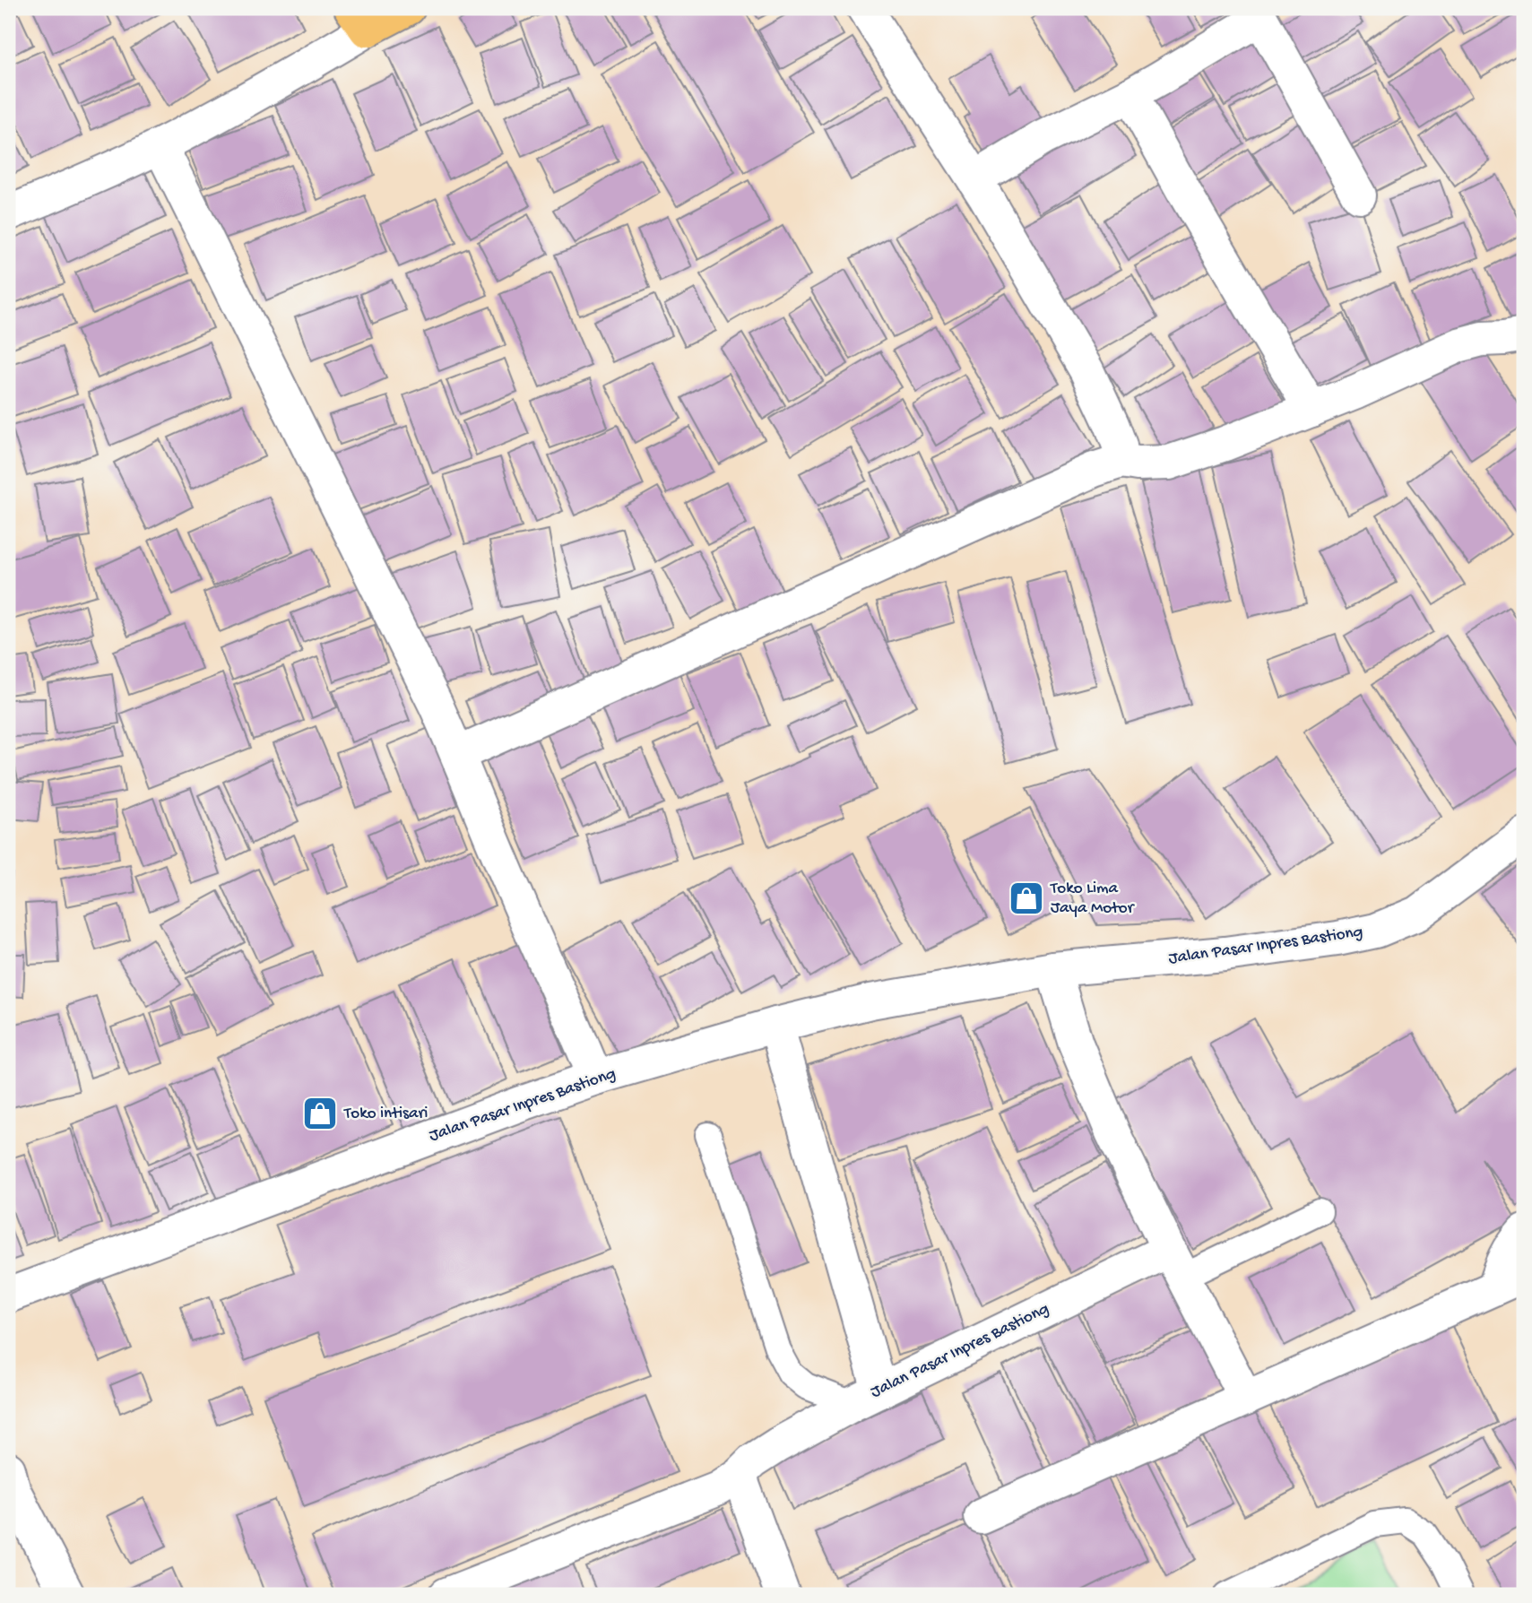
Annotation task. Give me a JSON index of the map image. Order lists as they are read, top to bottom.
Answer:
{
  "streets": {
    "street": ["Jalan Pasar Inpres Bastiong"]
  },
  "places": {
    "shop": ["Toko Lima Jaya Motor", "Toko intisari"]
  }
}
